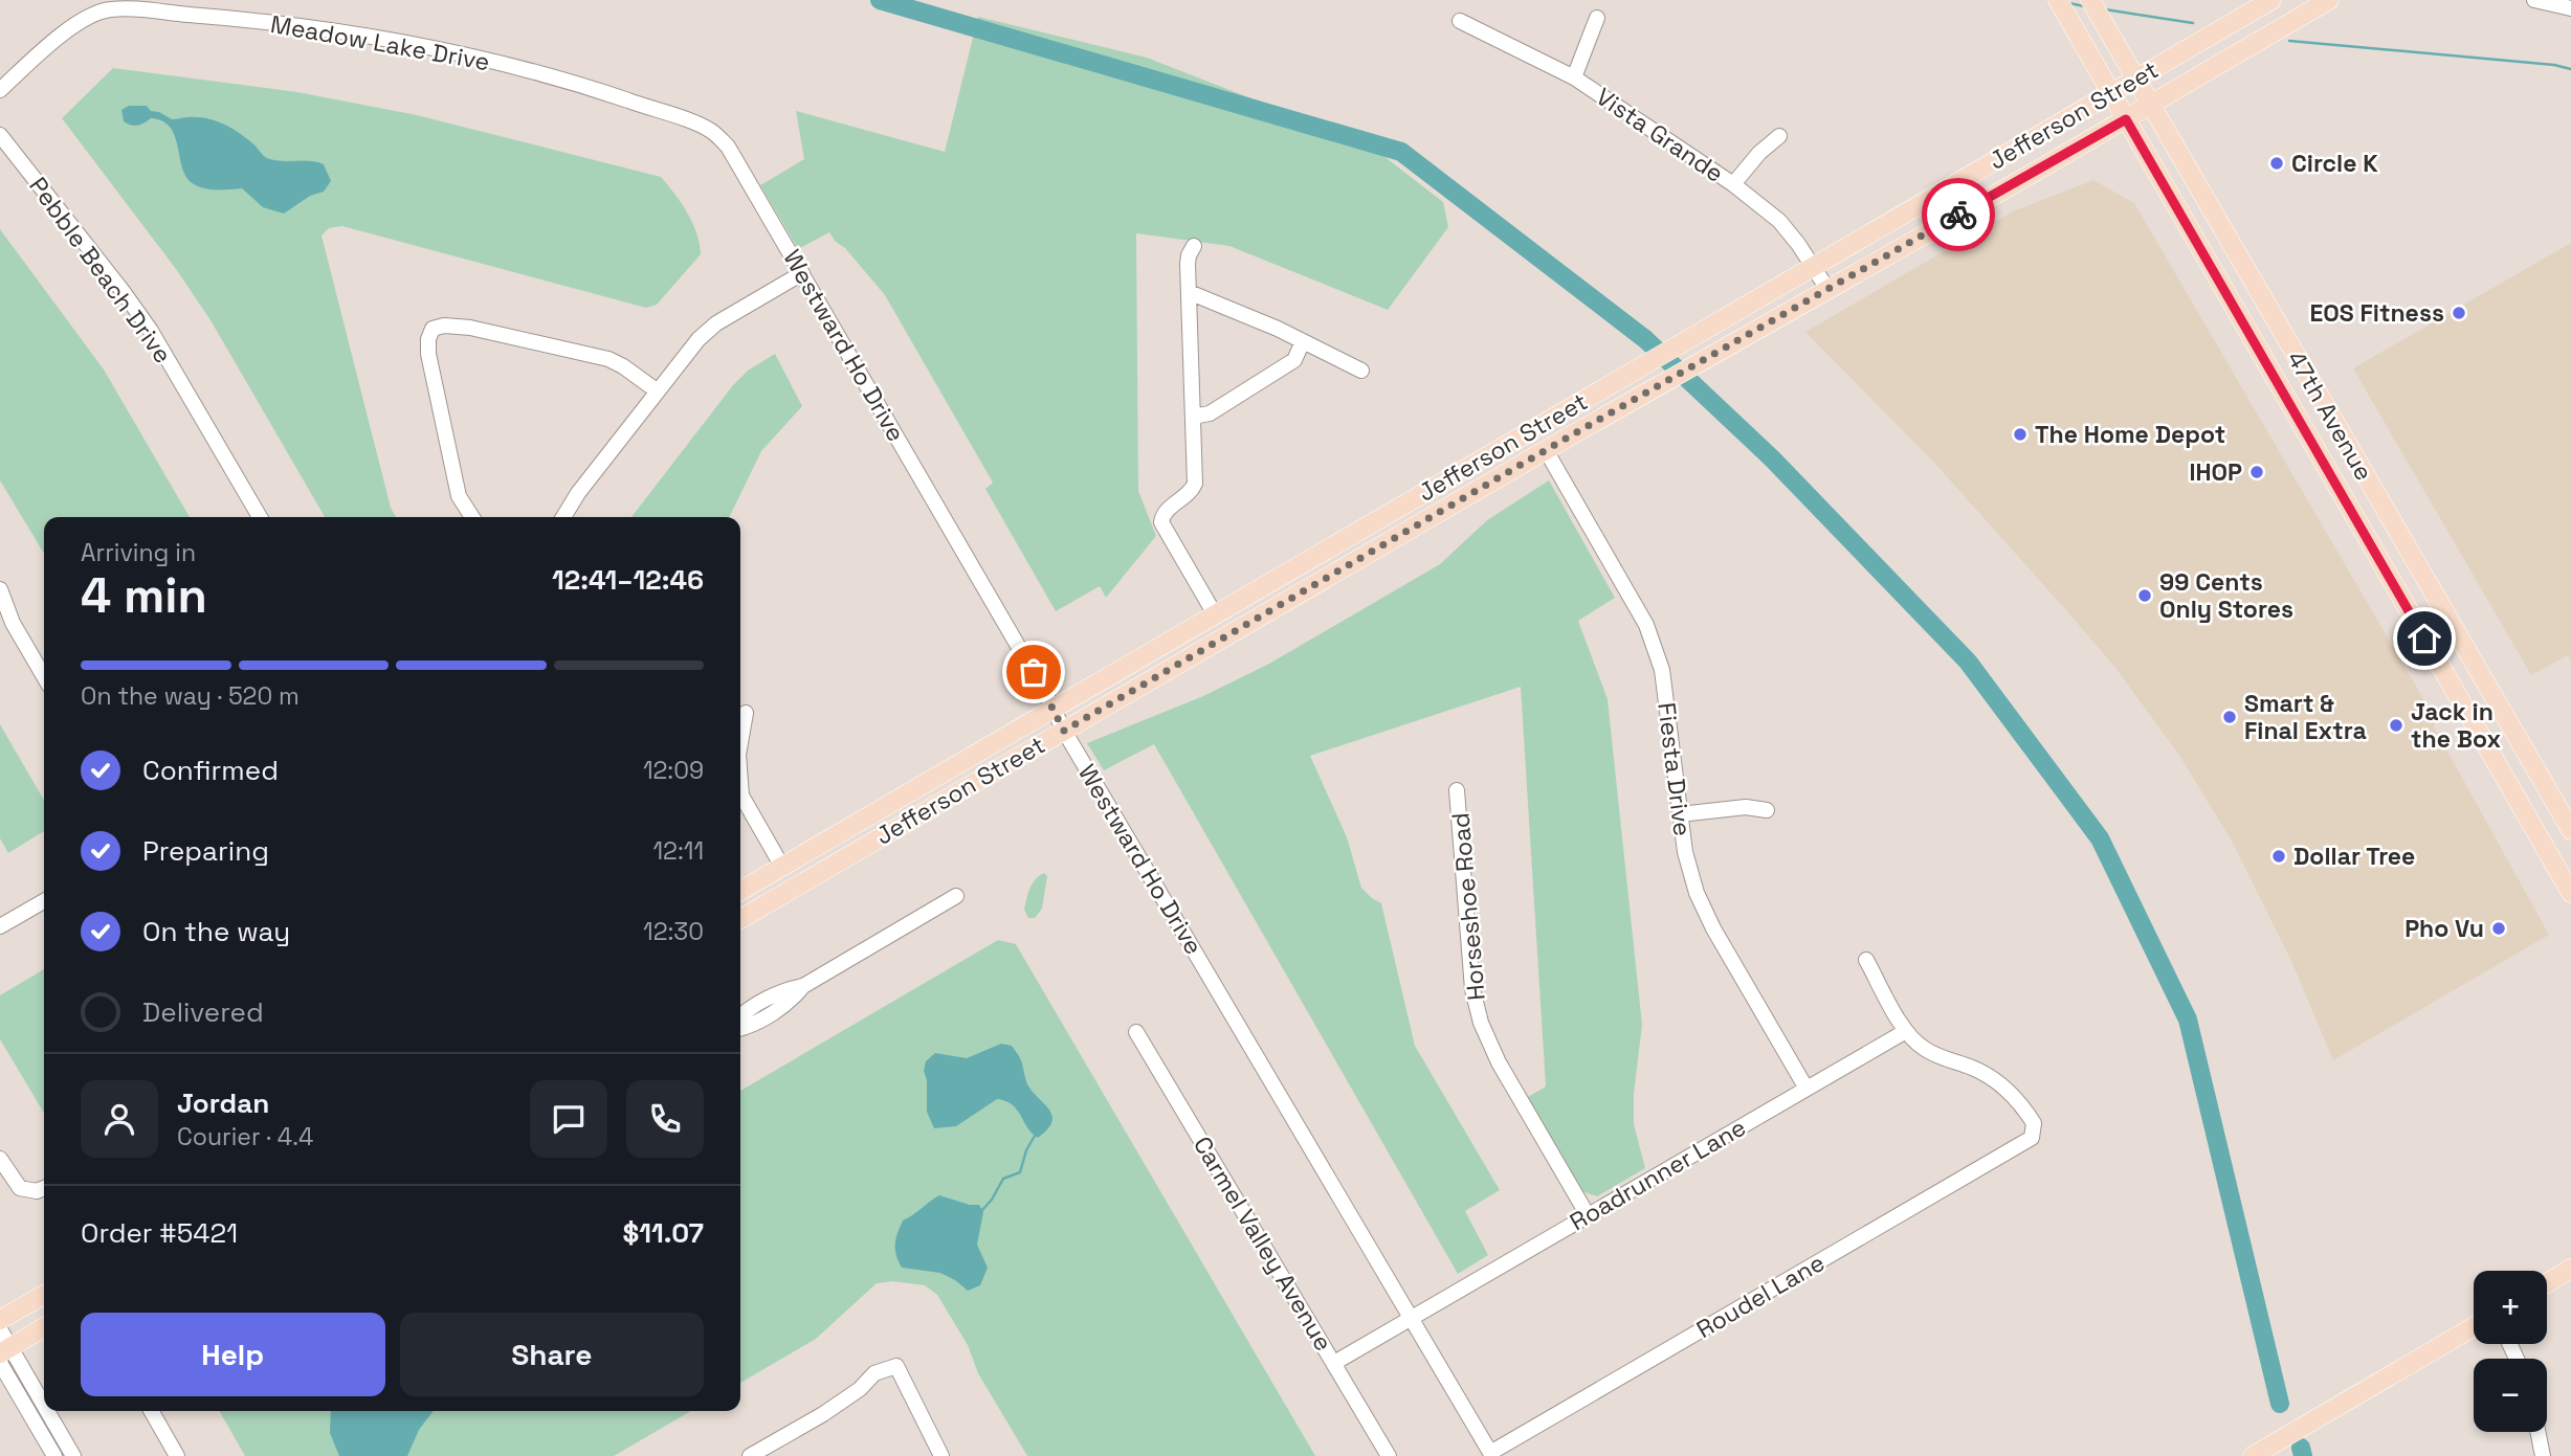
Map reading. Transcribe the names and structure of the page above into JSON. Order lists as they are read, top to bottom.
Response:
{
  "streets": {
    "main road": ["Jefferson Street", "47th Avenue"],
    "street": [
      "Meadow Lake Drive",
      "Vista Grande",
      "Pebble Beach Drive",
      "Westward Ho Drive",
      "Fiesta Drive",
      "Horseshoe Road",
      "Roadrunner Lane",
      "Carmel Valley Avenue",
      "Roudel Lane"
    ]
  },
  "crossings": [
    ["Meadow Lake Drive", "Westward Ho Drive"],
    ["Jefferson Street", "Vista Grande"],
    ["Jefferson Street", "Westward Ho Drive"],
    ["Jefferson Street", "47th Avenue"],
    ["Jefferson Street", "Fiesta Drive"],
    ["Westward Ho Drive", "Roadrunner Lane"],
    ["Westward Ho Drive", "Roudel Lane"],
    ["Fiesta Drive", "Roadrunner Lane"],
    ["Horseshoe Road", "Roadrunner Lane"],
    ["Roadrunner Lane", "Carmel Valley Avenue"],
    ["Roadrunner Lane", "Roudel Lane"]
  ],
  "places": [
    "Circle K",
    "EOS Fitness",
    "The Home Depot",
    "IHOP",
    "99 Cents Only Stores",
    "Smart & Final Extra",
    "Jack in the Box",
    "Dollar Tree",
    "Pho Vu"
  ],
  "page": {
    "heading": ["4 min", "Arriving in", "12:41–12:46"],
    "panel": [
      "Jordan",
      "Courier · 4.4",
      "Order #5421",
      "$11.07"
    ],
    "bar": "On the way · 520 m",
    "list": [
      ["Confirmed", "12:09"],
      ["Preparing", "12:11"],
      ["On the way", "12:30"],
      "Delivered"
    ],
    "map_buttons": ["+", "−"],
    "buttons": ["Help", "Share"]
  }
}
